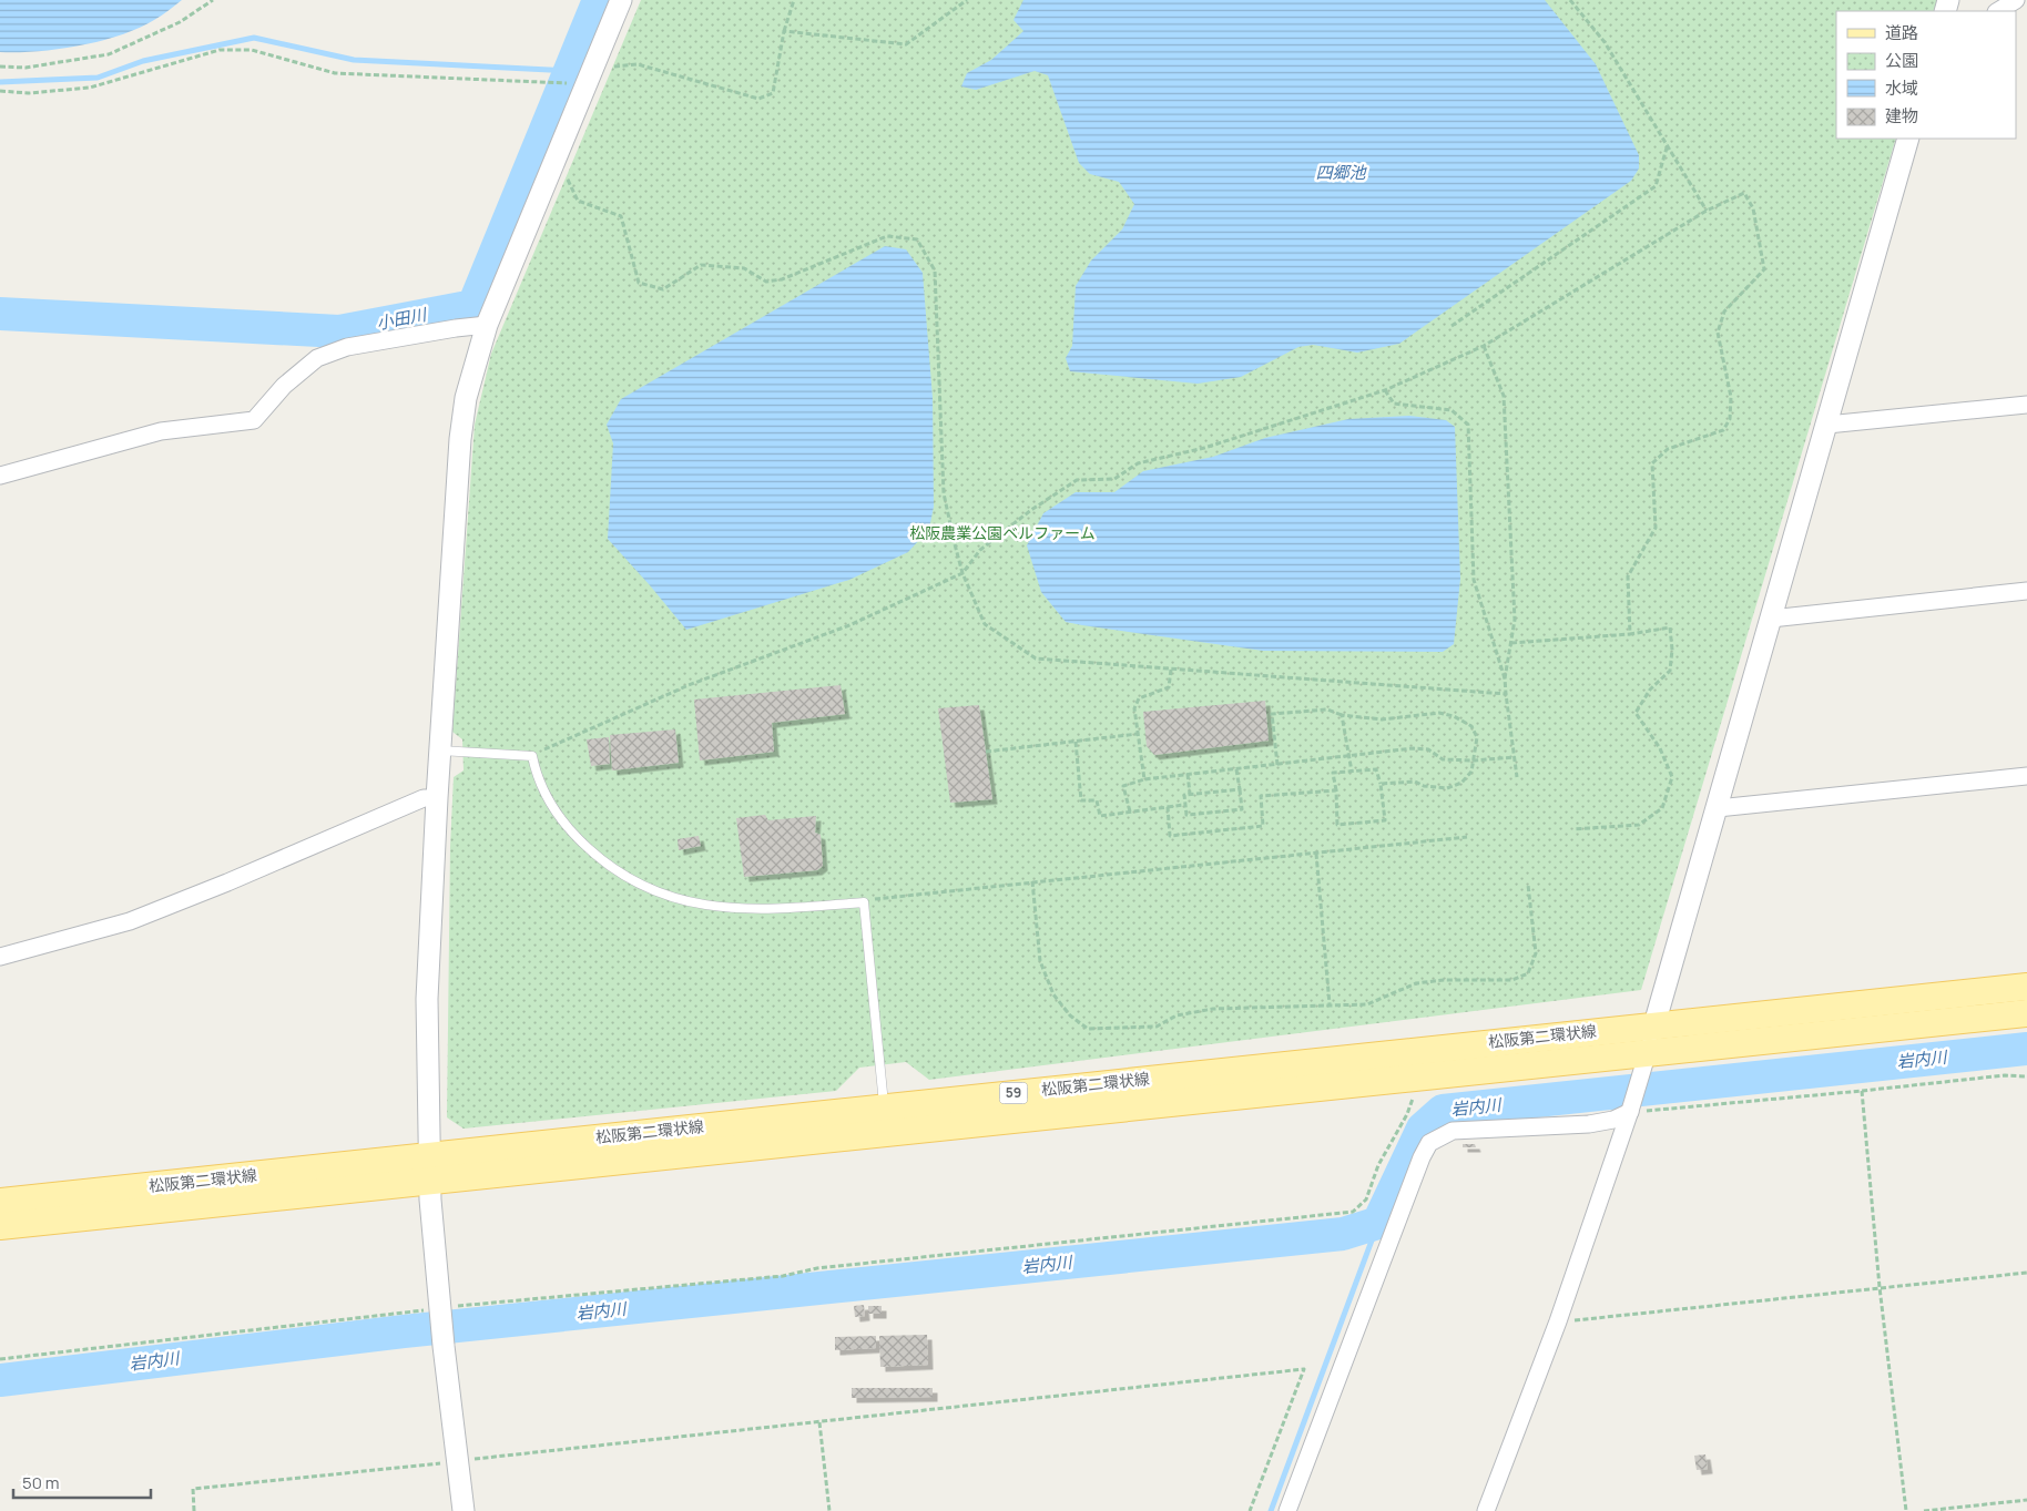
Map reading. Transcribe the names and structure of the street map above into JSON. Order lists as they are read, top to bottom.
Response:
{
  "streets": {
    "main road": ["松阪第二環状線", "59"]
  },
  "water": ["四郷池", "小田川", "岩内川"],
  "parks": ["松阪農業公園ベルファーム"],
  "legend": [
    "道路",
    "公園",
    "水域",
    "建物"
  ],
  "scale_bar": "50 m"
}
